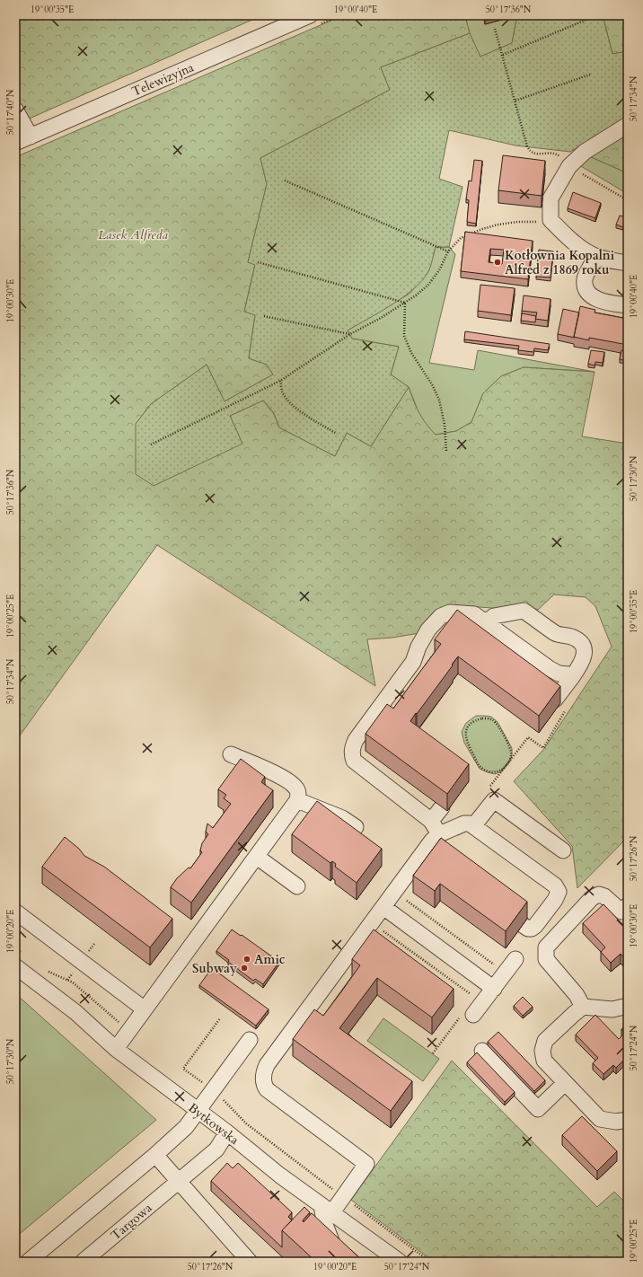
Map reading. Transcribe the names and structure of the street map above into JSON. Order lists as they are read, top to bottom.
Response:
{
  "streets": {
    "street": ["Telewizyjna", "Bytkowska", "Targowa"]
  },
  "crossings": [
    ["Bytkowska", "Targowa"]
  ],
  "parks": ["Lasek Alfreda"],
  "places": ["Kotłownia Kopalni Alfred z 1869 roku", "Amic", "Subway"],
  "coordinates": [
    "19°00'35\"E",
    "19°00'40\"E",
    "50°17'36\"N",
    "50°17'34\"N",
    "50°17'40\"N",
    "19°00'30\"E",
    "50°17'30\"N",
    "19°00'25\"E",
    "50°17'26\"N",
    "19°00'20\"E",
    "50°17'24\"N"
  ]
}
